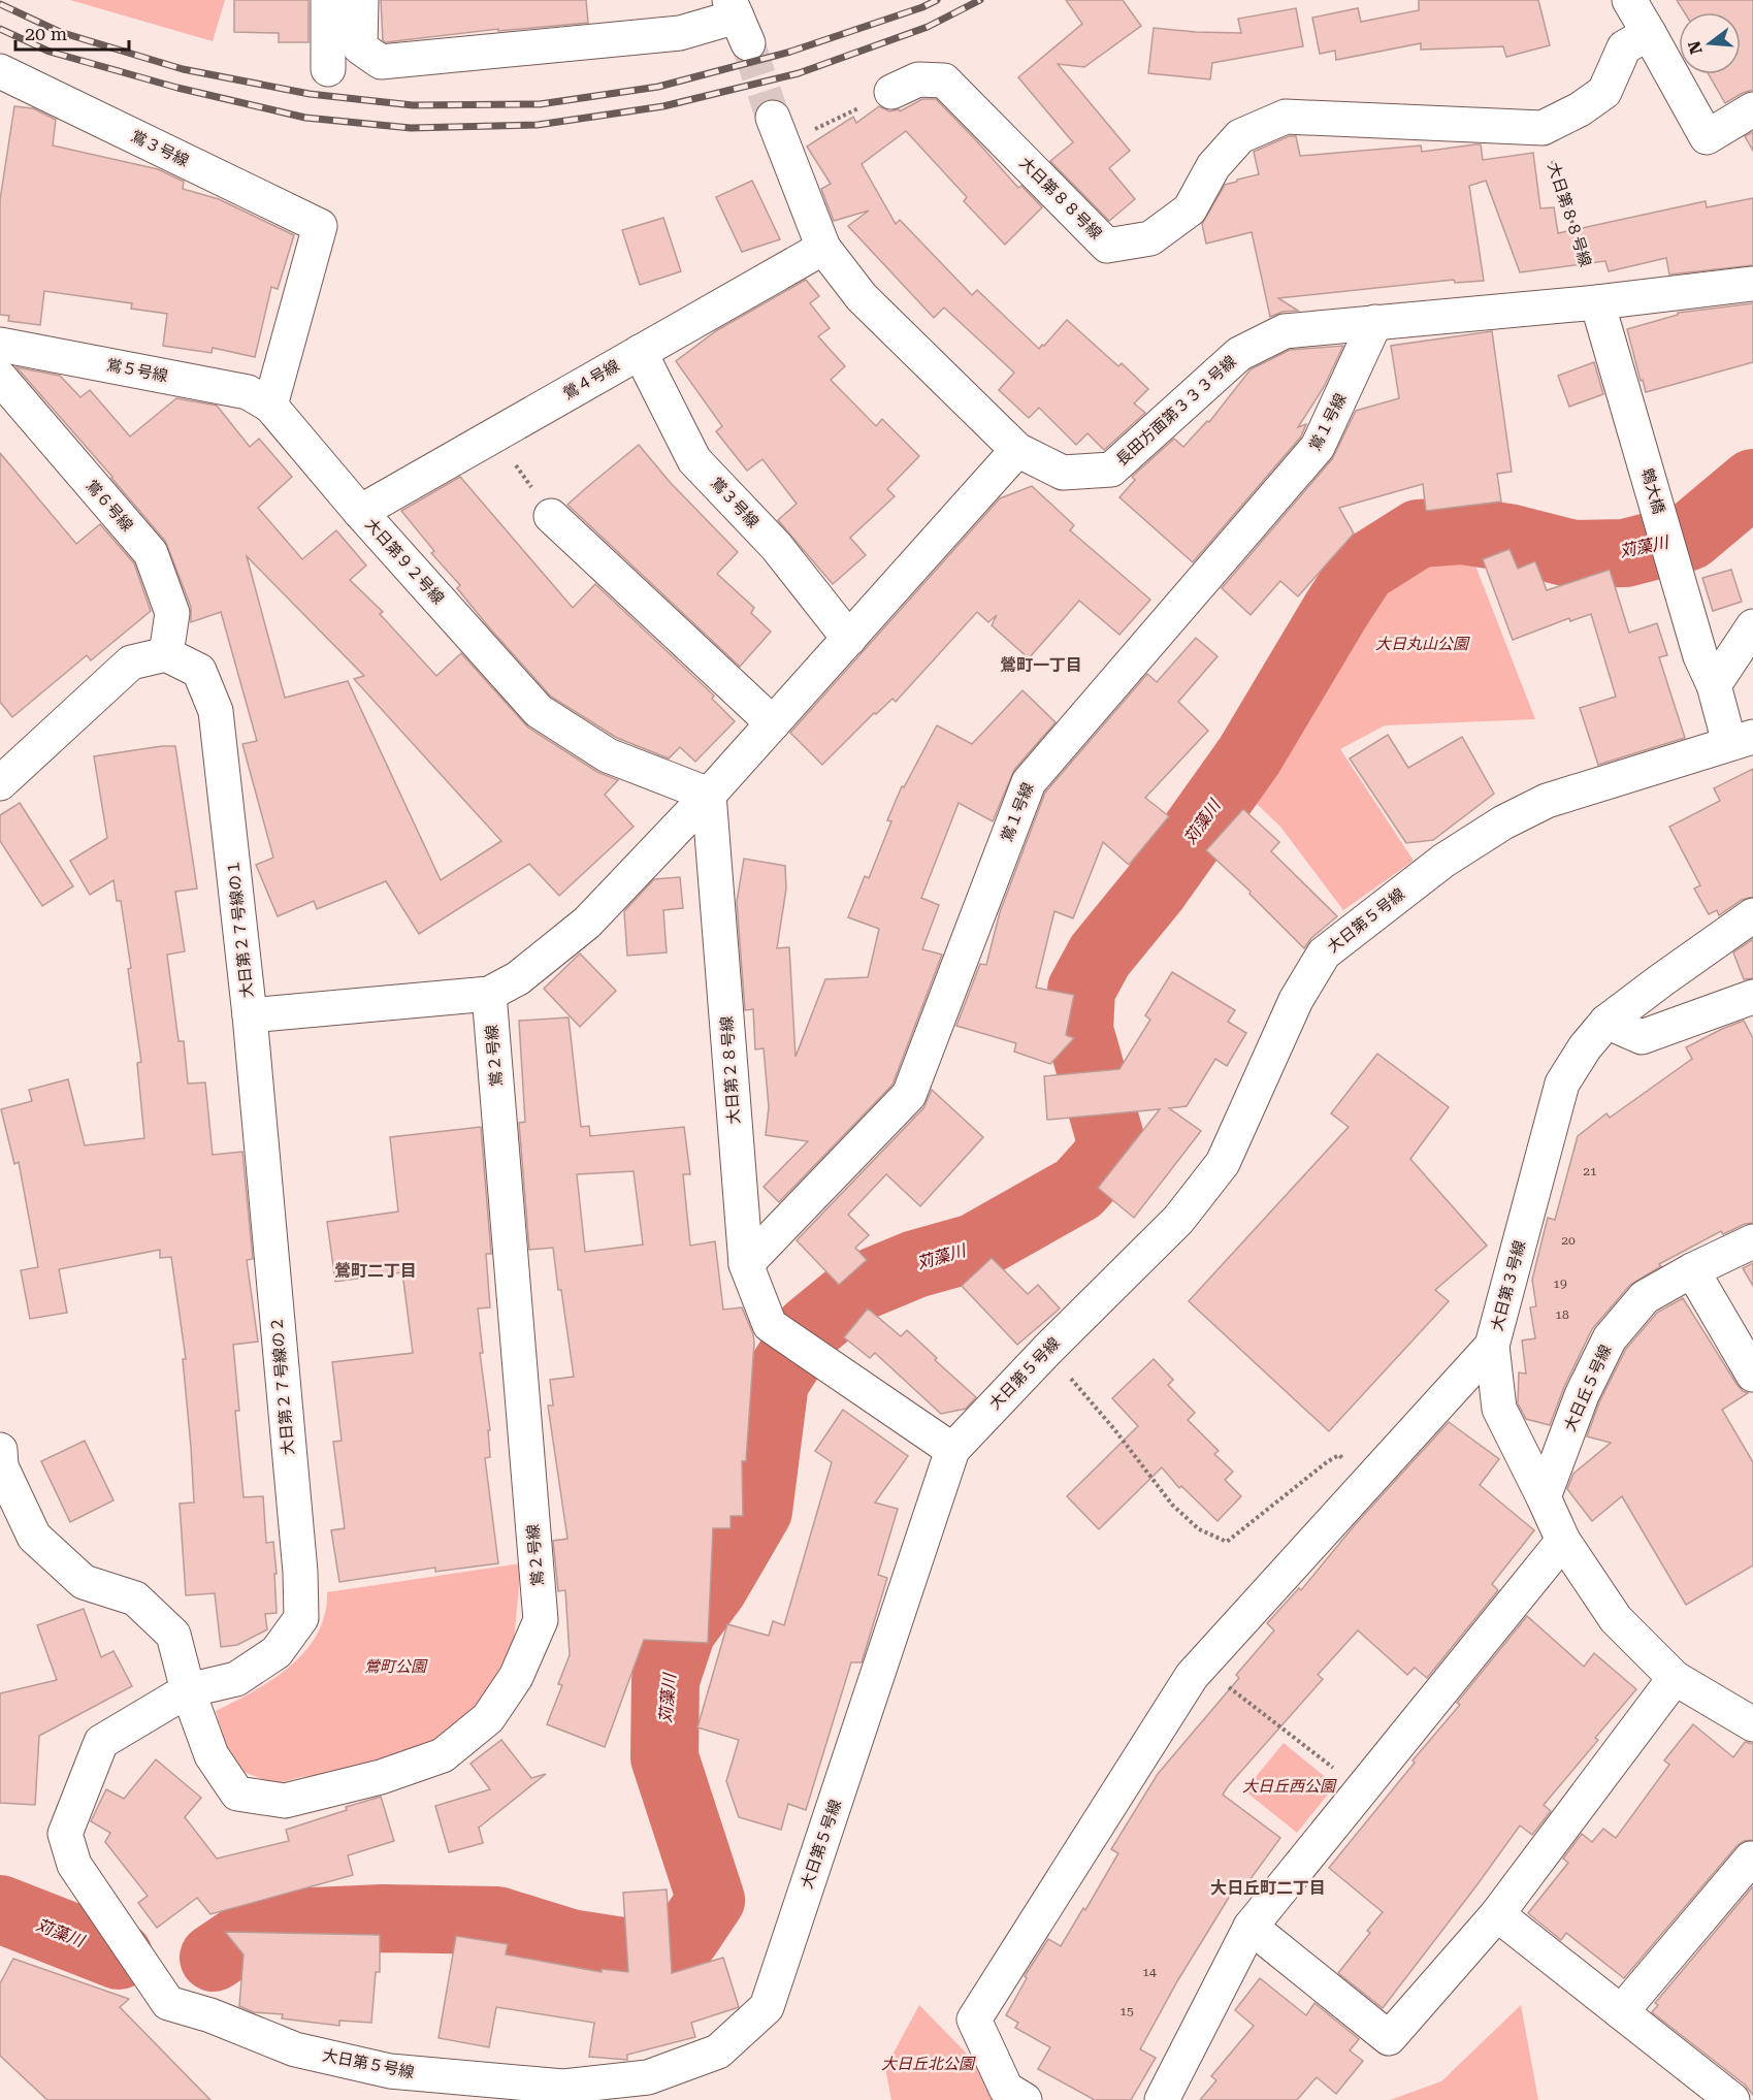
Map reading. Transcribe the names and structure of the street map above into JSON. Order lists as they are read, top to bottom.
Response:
{
  "streets": {
    "street": [
      "鴬３号線",
      "大日第８８号線",
      "鴬５号線",
      "鶯４号線",
      "長田方面第３３３号線",
      "鴬１号線",
      "鵯大橋",
      "鴬６号線",
      "大日第９２号線",
      "大日第５号線",
      "大日第２７号線の１",
      "鴬２号線",
      "大日第２８号線",
      "大日第３号線",
      "大日第２７号線の２",
      "大日丘５号線"
    ]
  },
  "crossings": [
    ["鴬３号線", "鴬５号線"],
    ["鴬３号線", "鶯４号線"],
    ["鴬３号線", "大日第９２号線"],
    ["鴬３号線", "大日第２７号線の１"],
    ["大日第８８号線", "長田方面第３３３号線"],
    ["大日第８８号線", "鵯大橋"],
    ["鴬５号線", "大日第９２号線"],
    ["鶯４号線", "長田方面第３３３号線"],
    ["鶯４号線", "大日第９２号線"],
    ["長田方面第３３３号線", "鴬１号線"],
    ["長田方面第３３３号線", "鵯大橋"],
    ["長田方面第３３３号線", "大日第２７号線の１"],
    ["鴬１号線", "大日第２８号線"],
    ["鵯大橋", "大日第５号線"],
    ["鴬６号線", "大日第２７号線の１"],
    ["大日第９２号線", "大日第２７号線の１"],
    ["大日第９２号線", "大日第２８号線"],
    ["大日第５号線", "鴬２号線"],
    ["大日第５号線", "大日第２８号線"],
    ["大日第５号線", "大日第２７号線の２"],
    ["大日第２７号線の１", "鴬２号線"],
    ["大日第２７号線の１", "大日第２８号線"],
    ["大日第２７号線の１", "大日第２７号線の２"],
    ["鴬２号線", "大日第２７号線の２"],
    ["大日第３号線", "大日丘５号線"]
  ],
  "districts": ["鶯町一丁目", "鶯町二丁目", "大日丘町二丁目"],
  "water": ["苅藻川"],
  "parks": [
    "大日丸山公園",
    "鶯町公園",
    "大日丘西公園",
    "大日丘北公園"
  ],
  "house_numbers": [
    "21",
    "20",
    "19",
    "18",
    "14",
    "15"
  ],
  "scale_bar": "20 m",
  "north": "left"
}
